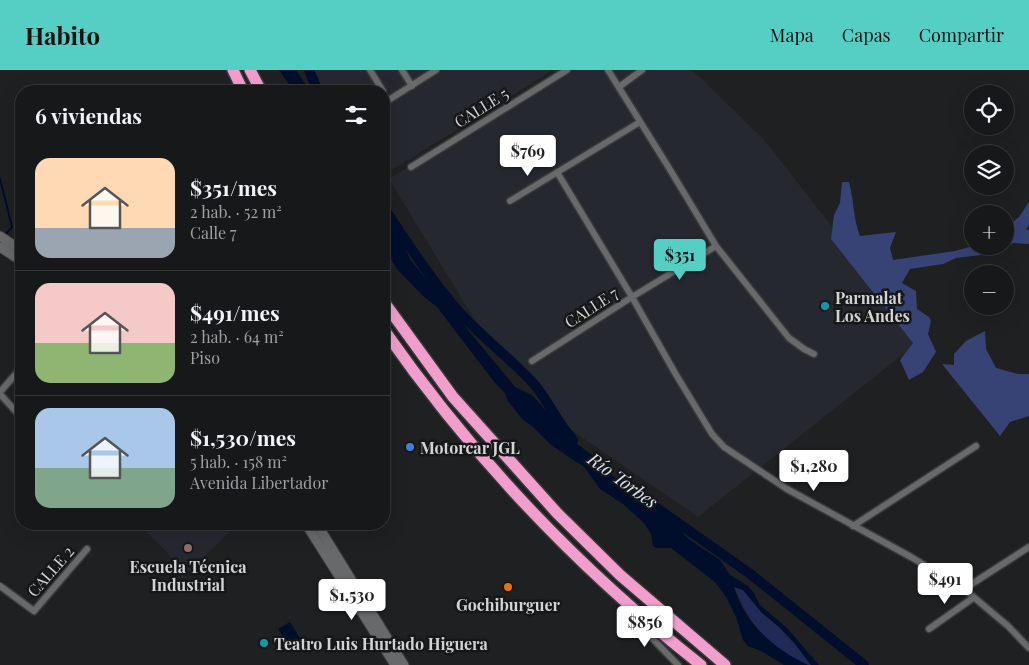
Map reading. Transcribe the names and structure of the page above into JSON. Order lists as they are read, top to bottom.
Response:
{
  "streets": {
    "street": ["CALLE 5", "CALLE 7", "CALLE 2"]
  },
  "water": ["Río Torbes"],
  "places": [
    "Parmalat Los Andes",
    "Motorcar JGL",
    "Escuela Técnica Industrial",
    "Gochiburguer",
    "Teatro Luis Hurtado Higuera"
  ],
  "page": {
    "header": "Habito",
    "nav": ["Mapa", "Capas", "Compartir"],
    "map_buttons": ["+", "−"],
    "heading": "6 viviendas",
    "price": [
      "$769",
      "$351",
      "$1,280",
      "$491",
      "$1,530",
      "$856"
    ],
    "list": [
      {
        "name": "$351/mes",
        "note": "2 hab. · 52 m² · Calle 7"
      },
      {
        "name": "$491/mes",
        "note": "2 hab. · 64 m² · Piso"
      },
      {
        "name": "$1,530/mes",
        "note": "5 hab. · 158 m² · Avenida Libertador"
      }
    ]
  }
}
